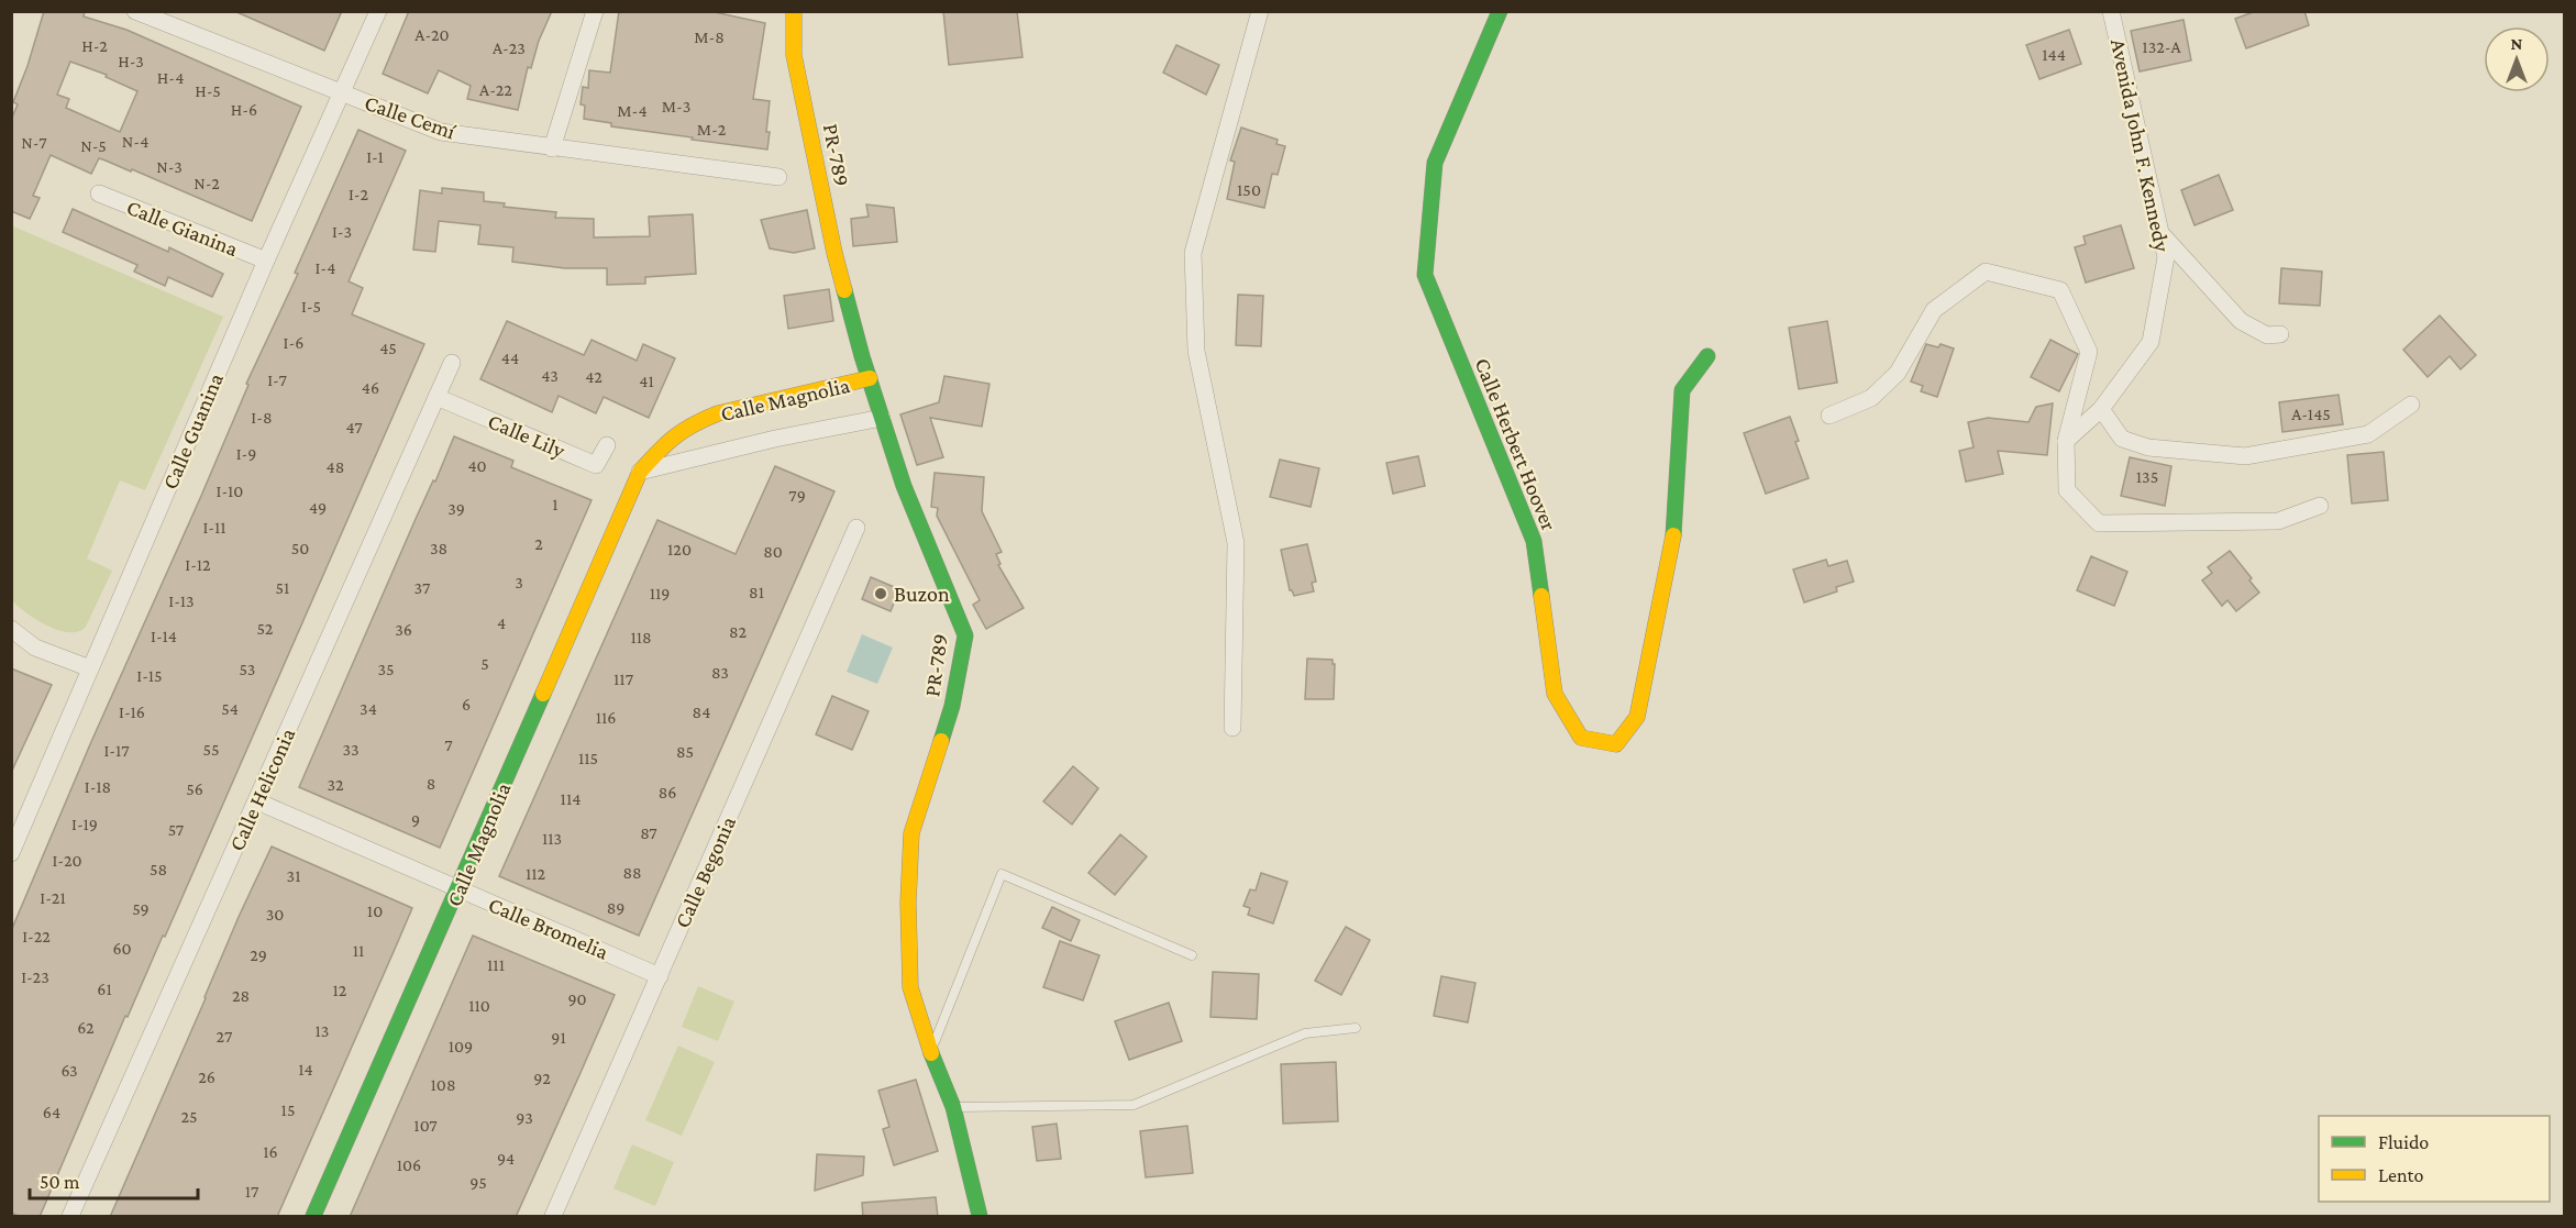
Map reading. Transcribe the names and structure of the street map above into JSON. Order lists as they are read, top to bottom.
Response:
{
  "streets": {
    "street": [
      "Calle Cemí",
      "Avenida John F. Kennedy",
      "PR-789",
      "Calle Gianina",
      "Calle Magnolia",
      "Calle Guanina",
      "Calle Lily",
      "Calle Herbert Hoover",
      "Calle Heliconia",
      "Calle Begonia",
      "Calle Bromelia"
    ]
  },
  "crossings": [
    ["Calle Cemí", "Calle Guanina"],
    ["PR-789", "Calle Magnolia"],
    ["Calle Gianina", "Calle Guanina"],
    ["Calle Magnolia", "Calle Bromelia"],
    ["Calle Lily", "Calle Heliconia"],
    ["Calle Heliconia", "Calle Bromelia"],
    ["Calle Begonia", "Calle Bromelia"]
  ],
  "places": ["Buzon"],
  "house_numbers": [
    "A-20",
    "M-8",
    "H-2",
    "132-A",
    "A-23",
    "144",
    "H-3",
    "H-4",
    "A-22",
    "H-5",
    "M-3",
    "H-6",
    "M-4",
    "M-2",
    "N-4",
    "N-7",
    "N-5",
    "I-1",
    "N-3",
    "N-2",
    "150",
    "I-2",
    "I-3",
    "I-4",
    "I-5",
    "I-6",
    "45",
    "44",
    "43",
    "42",
    "I-7",
    "41",
    "46",
    "A-145",
    "I-8",
    "47",
    "I-9",
    "40",
    "48",
    "135",
    "I-10",
    "79",
    "1",
    "49",
    "39",
    "I-11",
    "2",
    "50",
    "38",
    "120",
    "80",
    "I-12",
    "3",
    "51",
    "37",
    "81",
    "119",
    "I-13",
    "4",
    "52",
    "36",
    "82",
    "I-14",
    "118",
    "5",
    "53",
    "35",
    "83",
    "I-15",
    "117",
    "6",
    "54",
    "34",
    "I-16",
    "84",
    "116",
    "7",
    "55",
    "33",
    "I-17",
    "85",
    "115",
    "8",
    "32",
    "I-18",
    "56",
    "86",
    "114",
    "9",
    "I-19",
    "57",
    "87",
    "113",
    "I-20",
    "58",
    "88",
    "112",
    "31",
    "I-21",
    "89",
    "59",
    "10",
    "30",
    "I-22",
    "60",
    "11",
    "29",
    "111",
    "I-23",
    "61",
    "12",
    "28",
    "90",
    "110",
    "62",
    "13",
    "27",
    "91",
    "109",
    "14",
    "63",
    "26",
    "92",
    "108",
    "15",
    "64",
    "25",
    "93",
    "107",
    "16",
    "94",
    "106",
    "95",
    "17"
  ],
  "legend": ["Fluido", "Lento"],
  "scale_bar": "50 m",
  "north": "top"
}
